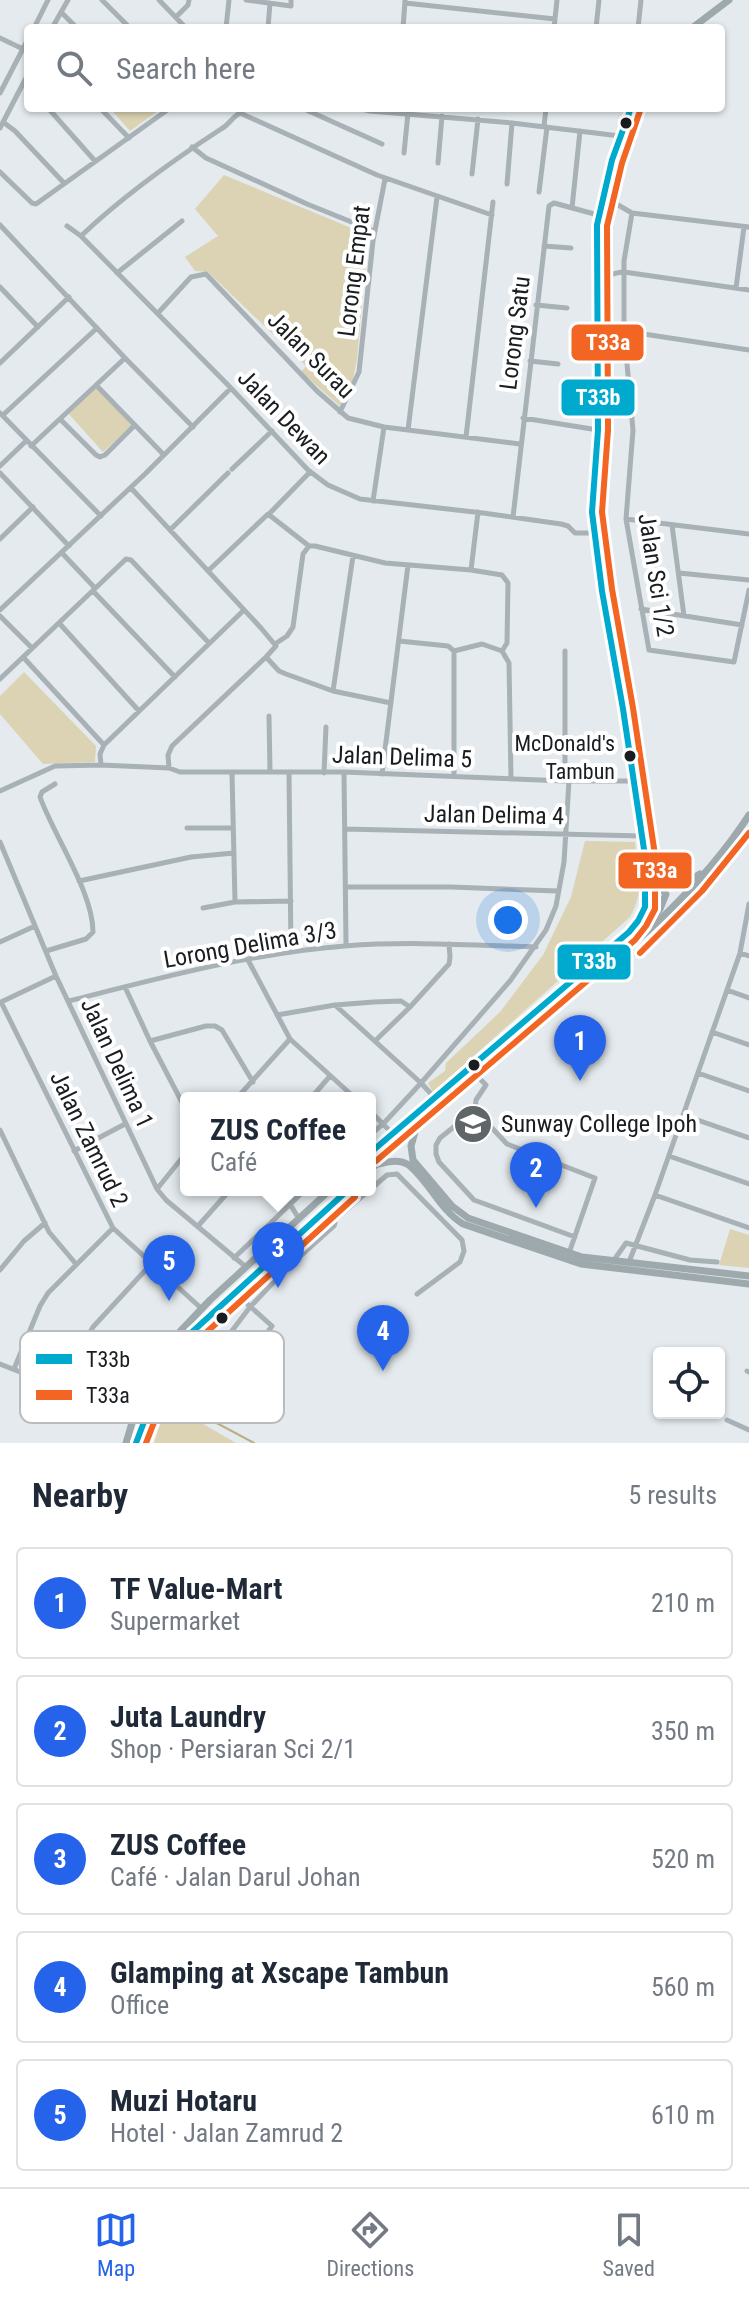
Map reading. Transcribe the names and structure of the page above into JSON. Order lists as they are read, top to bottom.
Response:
{
  "streets": {
    "street": [
      "Lorong Empat",
      "Lorong Satu",
      "Jalan Surau",
      "Jalan Dewan",
      "Jalan Sci 1/2",
      "Jalan Delima 5",
      "Jalan Delima 4",
      "Lorong Delima 3/3",
      "Jalan Delima 1",
      "Jalan Zamrud 2"
    ]
  },
  "crossings": [
    ["Lorong Empat", "Jalan Surau"],
    ["Lorong Satu", "Jalan Surau"],
    ["Lorong Satu", "Jalan Dewan"],
    ["Jalan Surau", "Jalan Dewan"],
    ["Lorong Delima 3/3", "Jalan Delima 1"]
  ],
  "places": {
    "other": ["McDonald's Tambun"],
    "school or university": ["Sunway College Ipoh"]
  },
  "lines": ["transit line T33b", "transit line T33a"],
  "legend": ["T33b", "T33a"],
  "page": {
    "search": "Search here",
    "pins": [
      "1",
      "2",
      "3",
      "5",
      "4"
    ],
    "popup": ["ZUS Coffee", "Café"],
    "heading": ["Nearby", "5 results"],
    "list": [
      {
        "mark": "1",
        "name": "TF Value-Mart",
        "note": "Supermarket",
        "value": "210 m"
      },
      {
        "mark": "2",
        "name": "Juta Laundry",
        "note": "Shop · Persiaran Sci 2/1",
        "value": "350 m"
      },
      {
        "mark": "3",
        "name": "ZUS Coffee",
        "note": "Café · Jalan Darul Johan",
        "value": "520 m"
      },
      {
        "mark": "4",
        "name": "Glamping at Xscape Tambun",
        "note": "Office",
        "value": "560 m"
      },
      {
        "mark": "5",
        "name": "Muzi Hotaru",
        "note": "Hotel · Jalan Zamrud 2",
        "value": "610 m"
      }
    ],
    "nav": ["Map", "Directions", "Saved"]
  }
}
